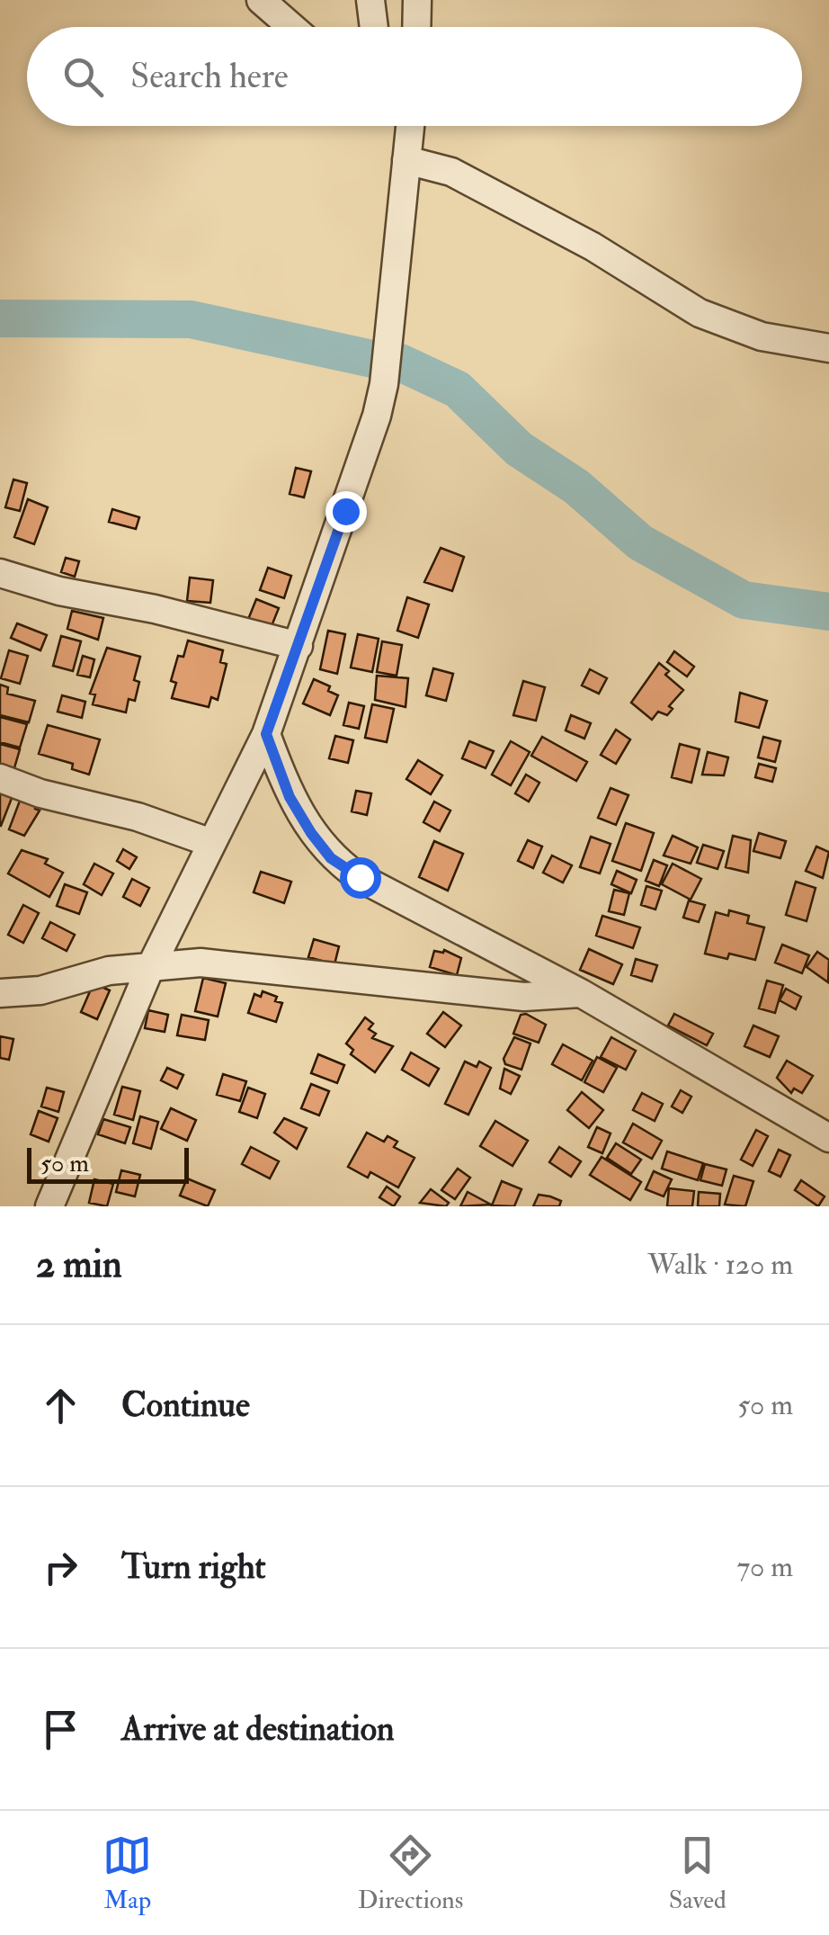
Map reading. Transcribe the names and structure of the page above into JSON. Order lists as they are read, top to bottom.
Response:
{
  "scale_bar": "50 m",
  "page": {
    "search": "Search here",
    "scale": "50 m",
    "heading": ["2 min", "Walk · 120 m"],
    "list": [
      ["Continue", "50 m"],
      ["Turn right", "70 m"],
      "Arrive at destination"
    ],
    "nav": ["Map", "Directions", "Saved"]
  }
}
